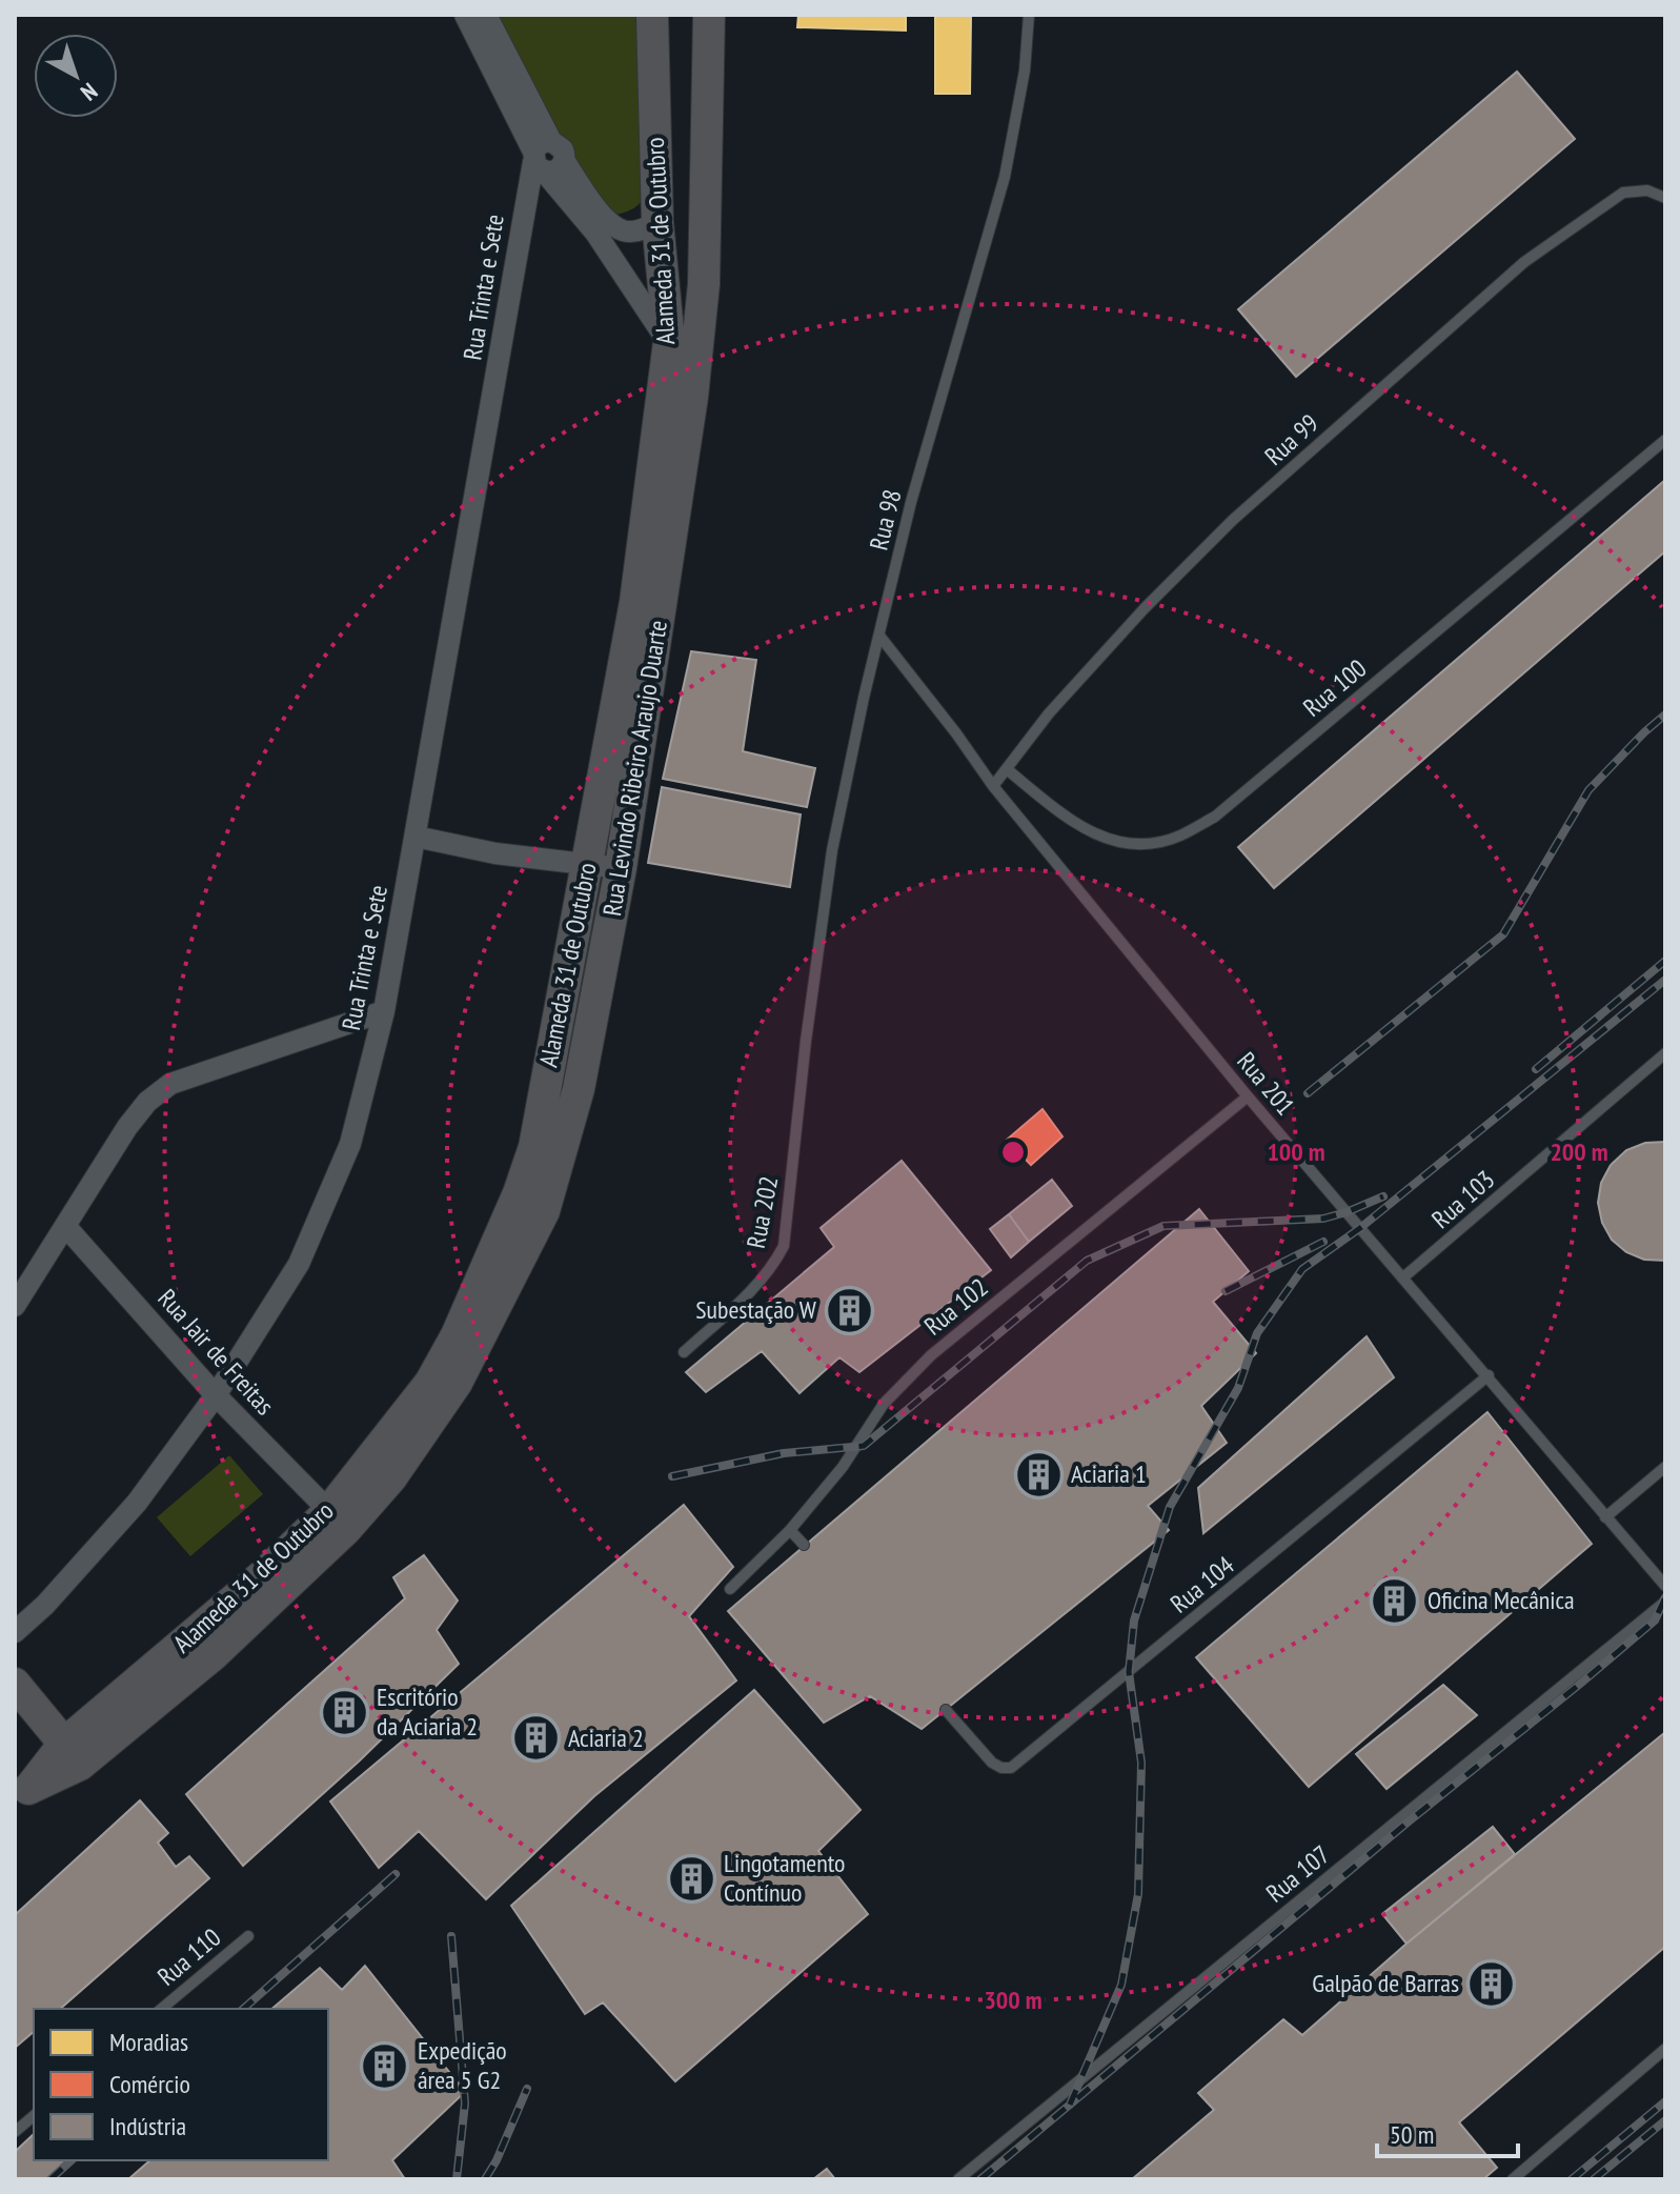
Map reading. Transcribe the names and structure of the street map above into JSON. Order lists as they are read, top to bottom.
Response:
{
  "streets": {
    "main road": ["Alameda 31 de Outubro", "Rua Levindo Ribeiro Araujo Duarte"],
    "street": ["Rua Trinta e Sete", "Rua Jair de Freitas"],
    "lane": [
      "Rua 99",
      "Rua 98",
      "Rua 100",
      "Rua 201",
      "Rua 103",
      "Rua 202",
      "Rua 102",
      "Rua 104",
      "Rua 107",
      "Rua 110"
    ]
  },
  "crossings": [
    ["Alameda 31 de Outubro", "Rua Levindo Ribeiro Araujo Duarte"],
    ["Alameda 31 de Outubro", "Rua Jair de Freitas"],
    ["Rua Trinta e Sete", "Rua Jair de Freitas"],
    ["Rua 99", "Rua 100"],
    ["Rua 99", "Rua 201"],
    ["Rua 98", "Rua 201"],
    ["Rua 98", "Rua 202"],
    ["Rua 201", "Rua 103"],
    ["Rua 201", "Rua 102"],
    ["Rua 201", "Rua 104"]
  ],
  "places": {
    "building": [
      "Subestação W",
      "Aciaria 1",
      "Oficina Mecânica",
      "Escritório da Aciaria 2",
      "Aciaria 2",
      "Lingotamento Contínuo",
      "Galpão de Barras",
      "Expedição área 5 G2"
    ]
  },
  "legend": ["Moradias", "Comércio", "Indústria"],
  "scale_bar": "50 m",
  "north": "bottom right",
  "rings": ["100 m", "200 m", "300 m"]
}
